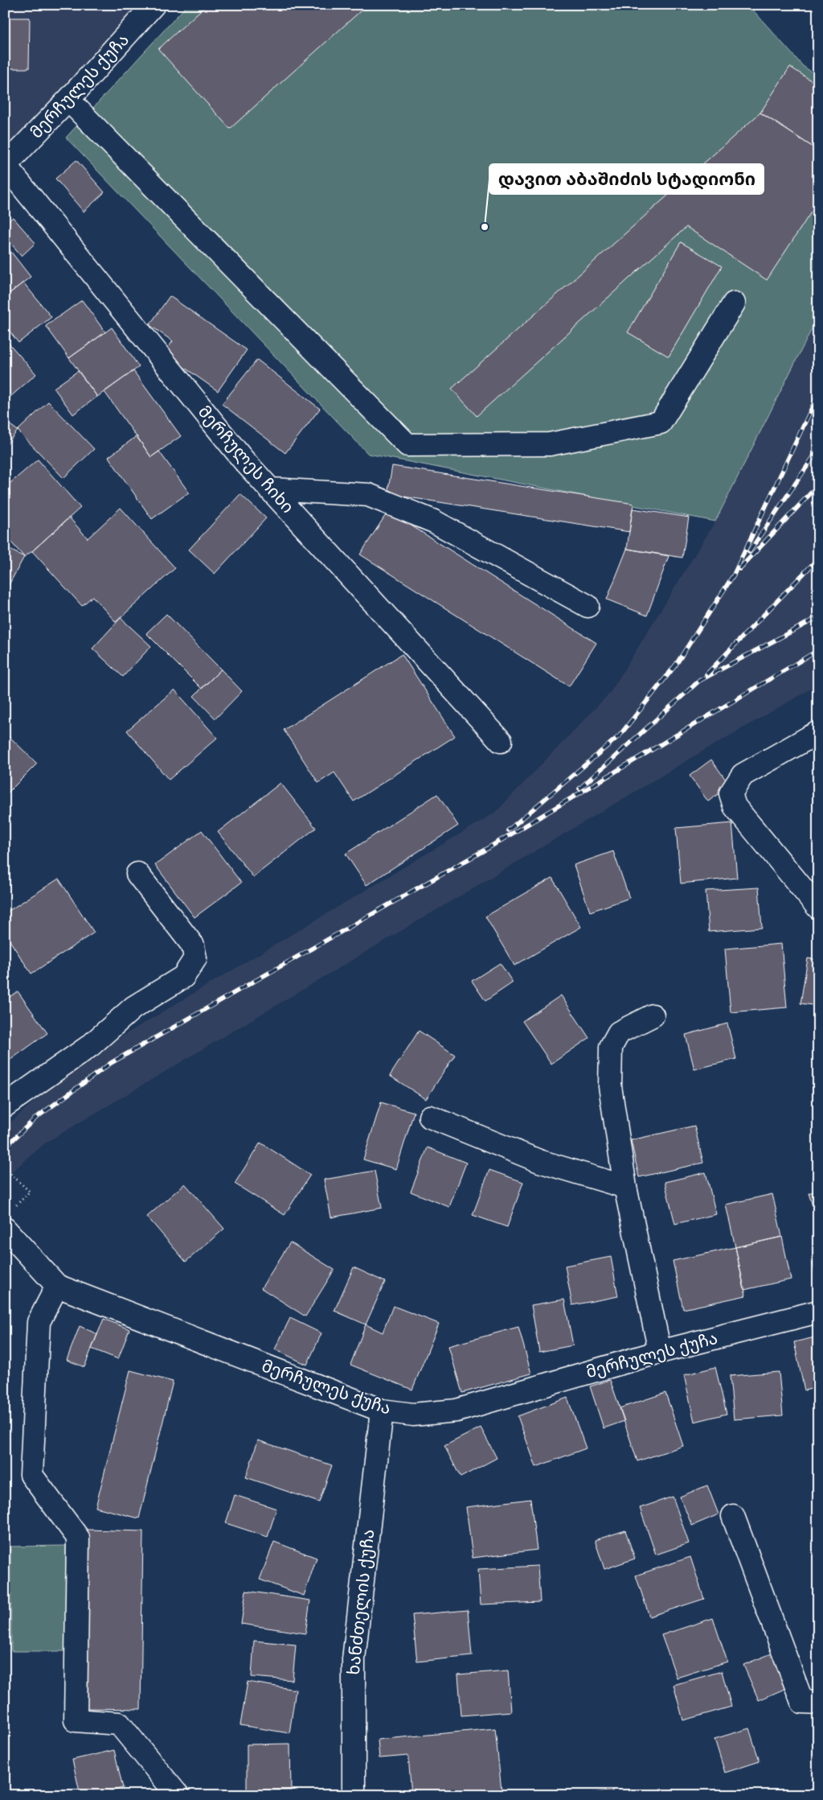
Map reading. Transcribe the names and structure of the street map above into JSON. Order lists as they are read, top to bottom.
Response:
{
  "streets": {
    "street": ["მერჩულეს ქუჩა", "მერჩულეს ჩიხი", "ხანძთელის ქუჩა"]
  },
  "crossings": [
    ["მერჩულეს ქუჩა", "მერჩულეს ჩიხი"],
    ["მერჩულეს ქუჩა", "ხანძთელის ქუჩა"]
  ],
  "places": ["დავით აბაშიძის სტადიონი"]
}
